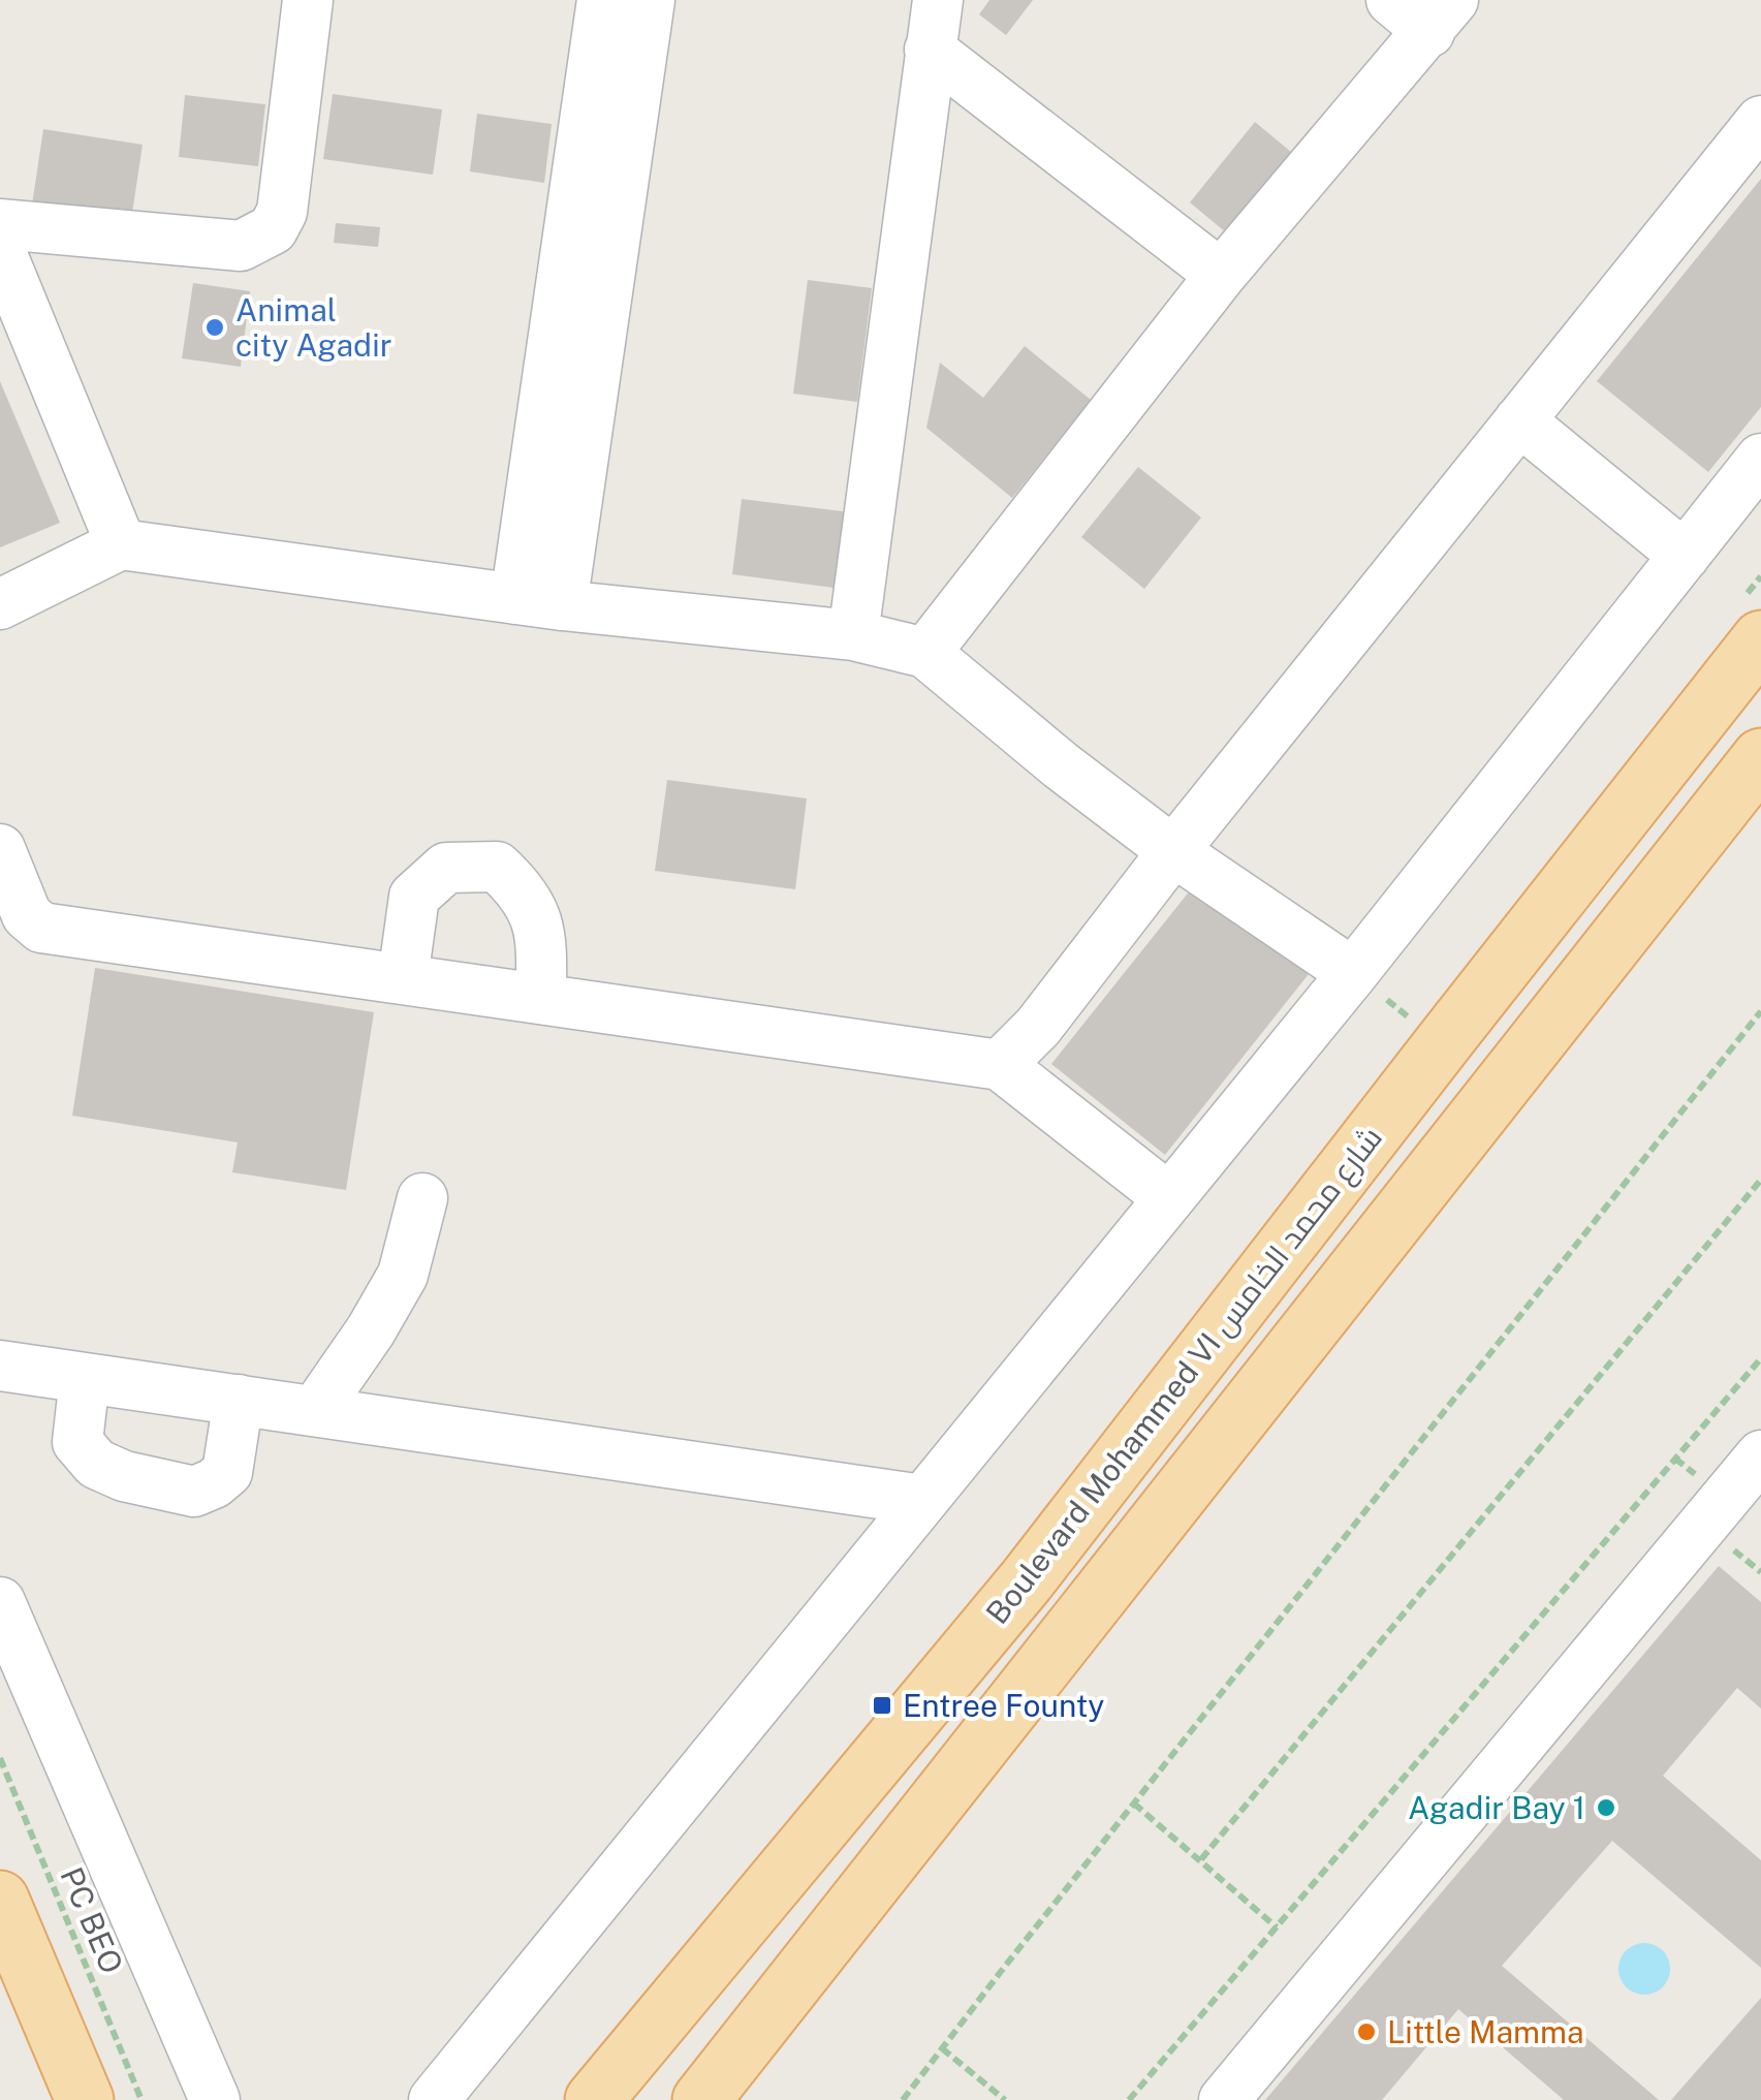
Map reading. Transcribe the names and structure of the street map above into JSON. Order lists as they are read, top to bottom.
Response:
{
  "streets": {
    "main road": ["Boulevard Mohammed VI شارع محمد الخامس"],
    "path": ["PC BEO"]
  },
  "places": {
    "other": ["Animal city Agadir", "Agadir Bay 1", "Little Mamma"],
    "transit": ["Entree Founty"]
  }
}
